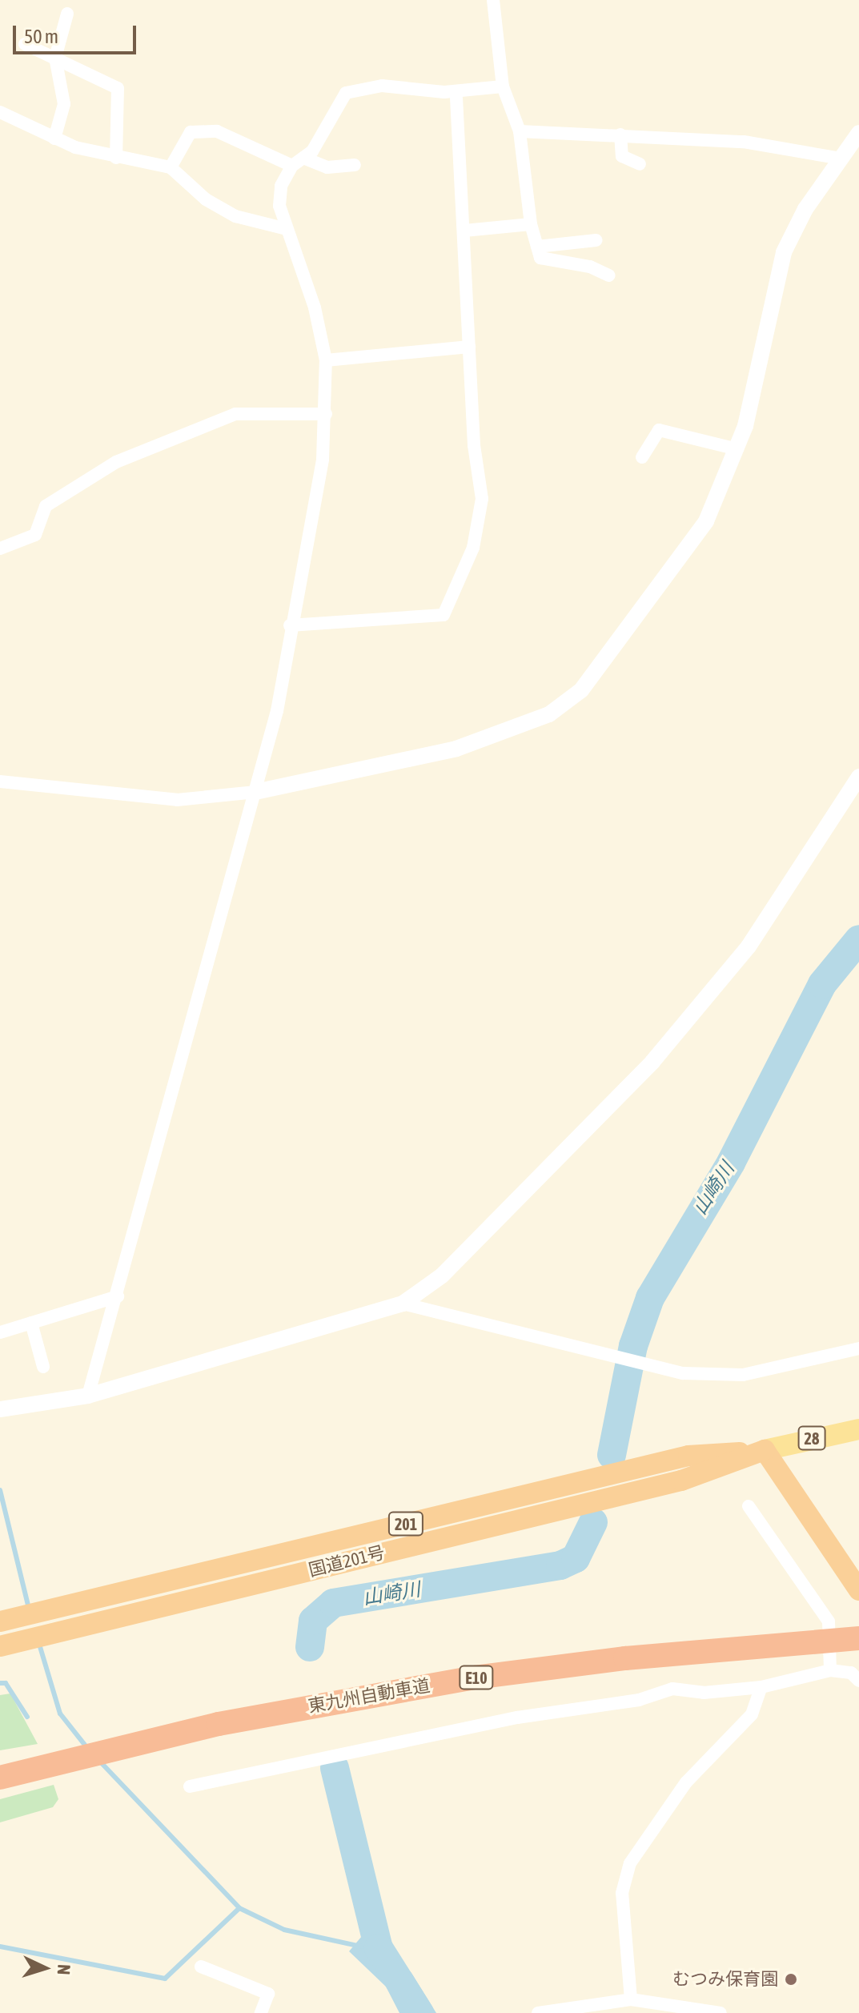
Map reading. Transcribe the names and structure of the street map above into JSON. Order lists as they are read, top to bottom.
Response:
{
  "streets": {
    "highway": [
      "201",
      "国道201号",
      "E10",
      "東九州自動車道"
    ],
    "main road": ["28"]
  },
  "crossings": [
    ["28", "国道201号"]
  ],
  "water": ["山崎川"],
  "places": ["むつみ保育園"],
  "scale_bar": "50 m",
  "north": "right"
}
